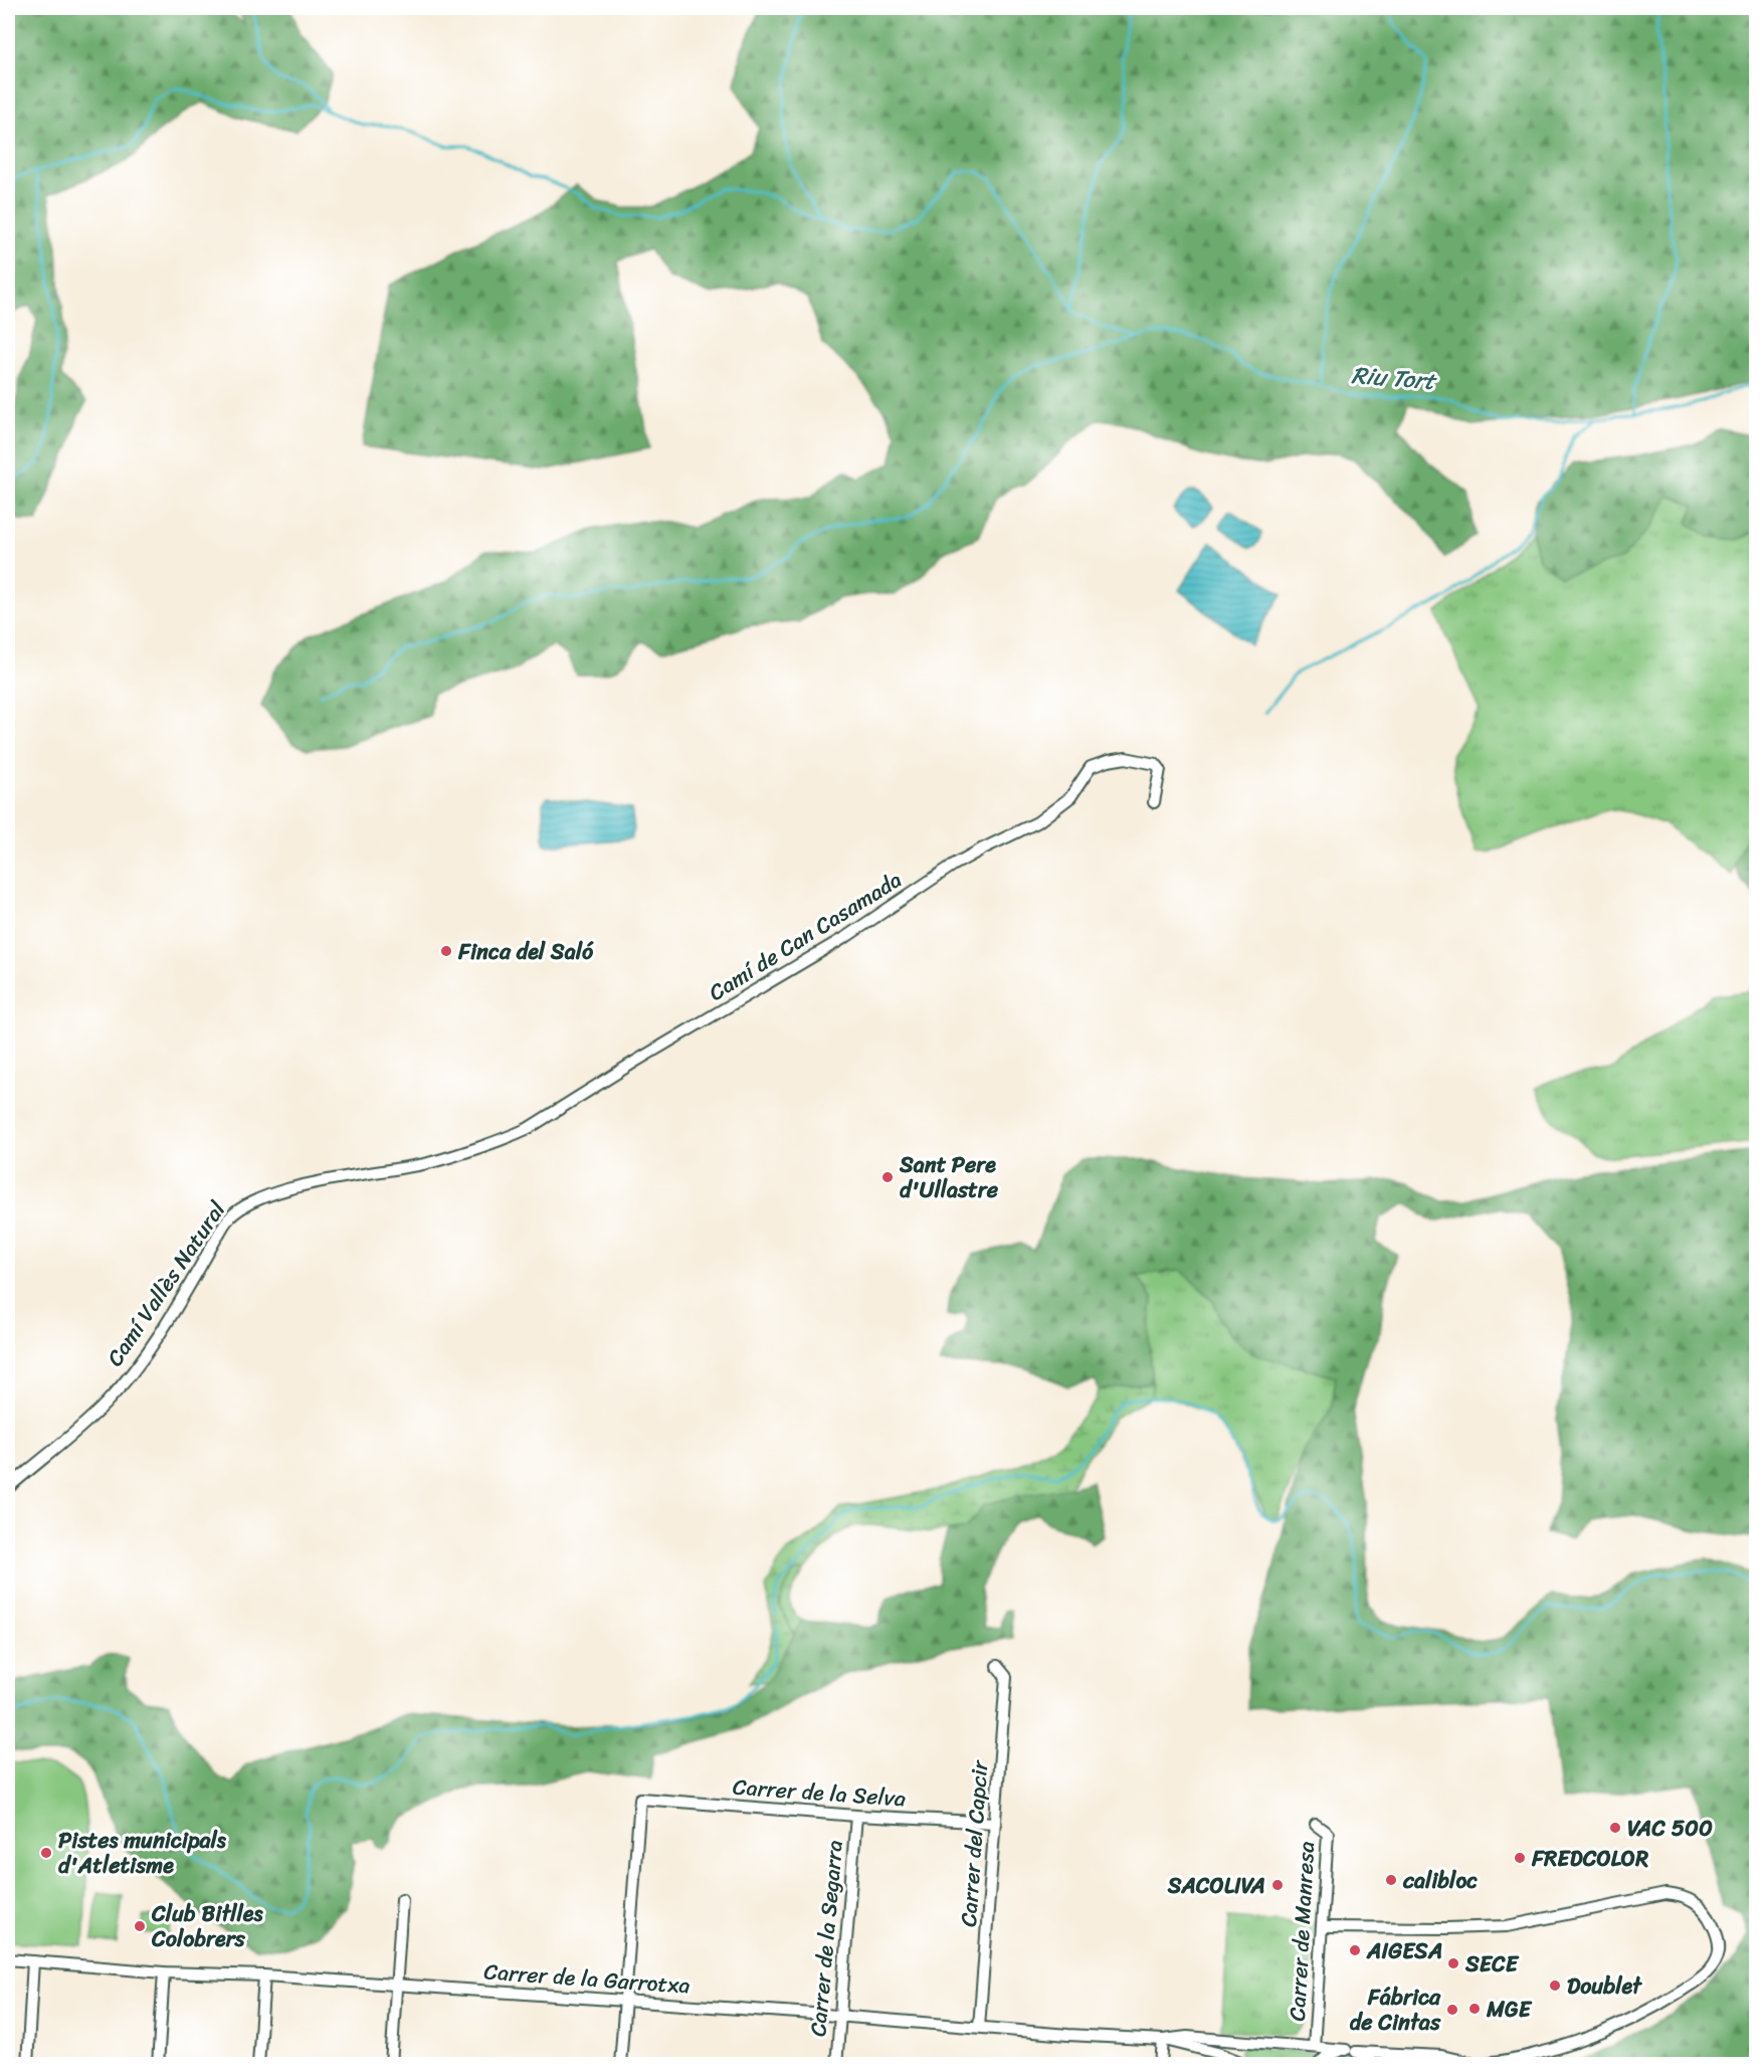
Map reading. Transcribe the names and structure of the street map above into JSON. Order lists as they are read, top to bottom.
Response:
{
  "streets": {
    "street": [
      "Camí de Can Casamada",
      "Camí Vallès Natural",
      "Carrer de la Selva",
      "Carrer del Capcir",
      "Carrer de Manresa",
      "Carrer de la Segarra",
      "Carrer de la Garrotxa"
    ]
  },
  "crossings": [
    ["Camí de Can Casamada", "Camí Vallès Natural"],
    ["Carrer de la Selva", "Carrer del Capcir"],
    ["Carrer de la Selva", "Carrer de la Segarra"],
    ["Carrer de la Selva", "Carrer de la Garrotxa"],
    ["Carrer del Capcir", "Carrer de la Garrotxa"],
    ["Carrer de Manresa", "Carrer de la Garrotxa"],
    ["Carrer de la Segarra", "Carrer de la Garrotxa"]
  ],
  "water": ["Riu Tort"],
  "places": [
    "Finca del Saló",
    "Sant Pere d'Ullastre",
    "VAC 500",
    "Pistes municipals d'Atletisme",
    "FREDCOLOR",
    "calibloc",
    "SACOLIVA",
    "Club Bitlles Colobrers",
    "AIGESA",
    "SECE",
    "Doublet",
    "MGE",
    "Fábrica de Cintas"
  ]
}
